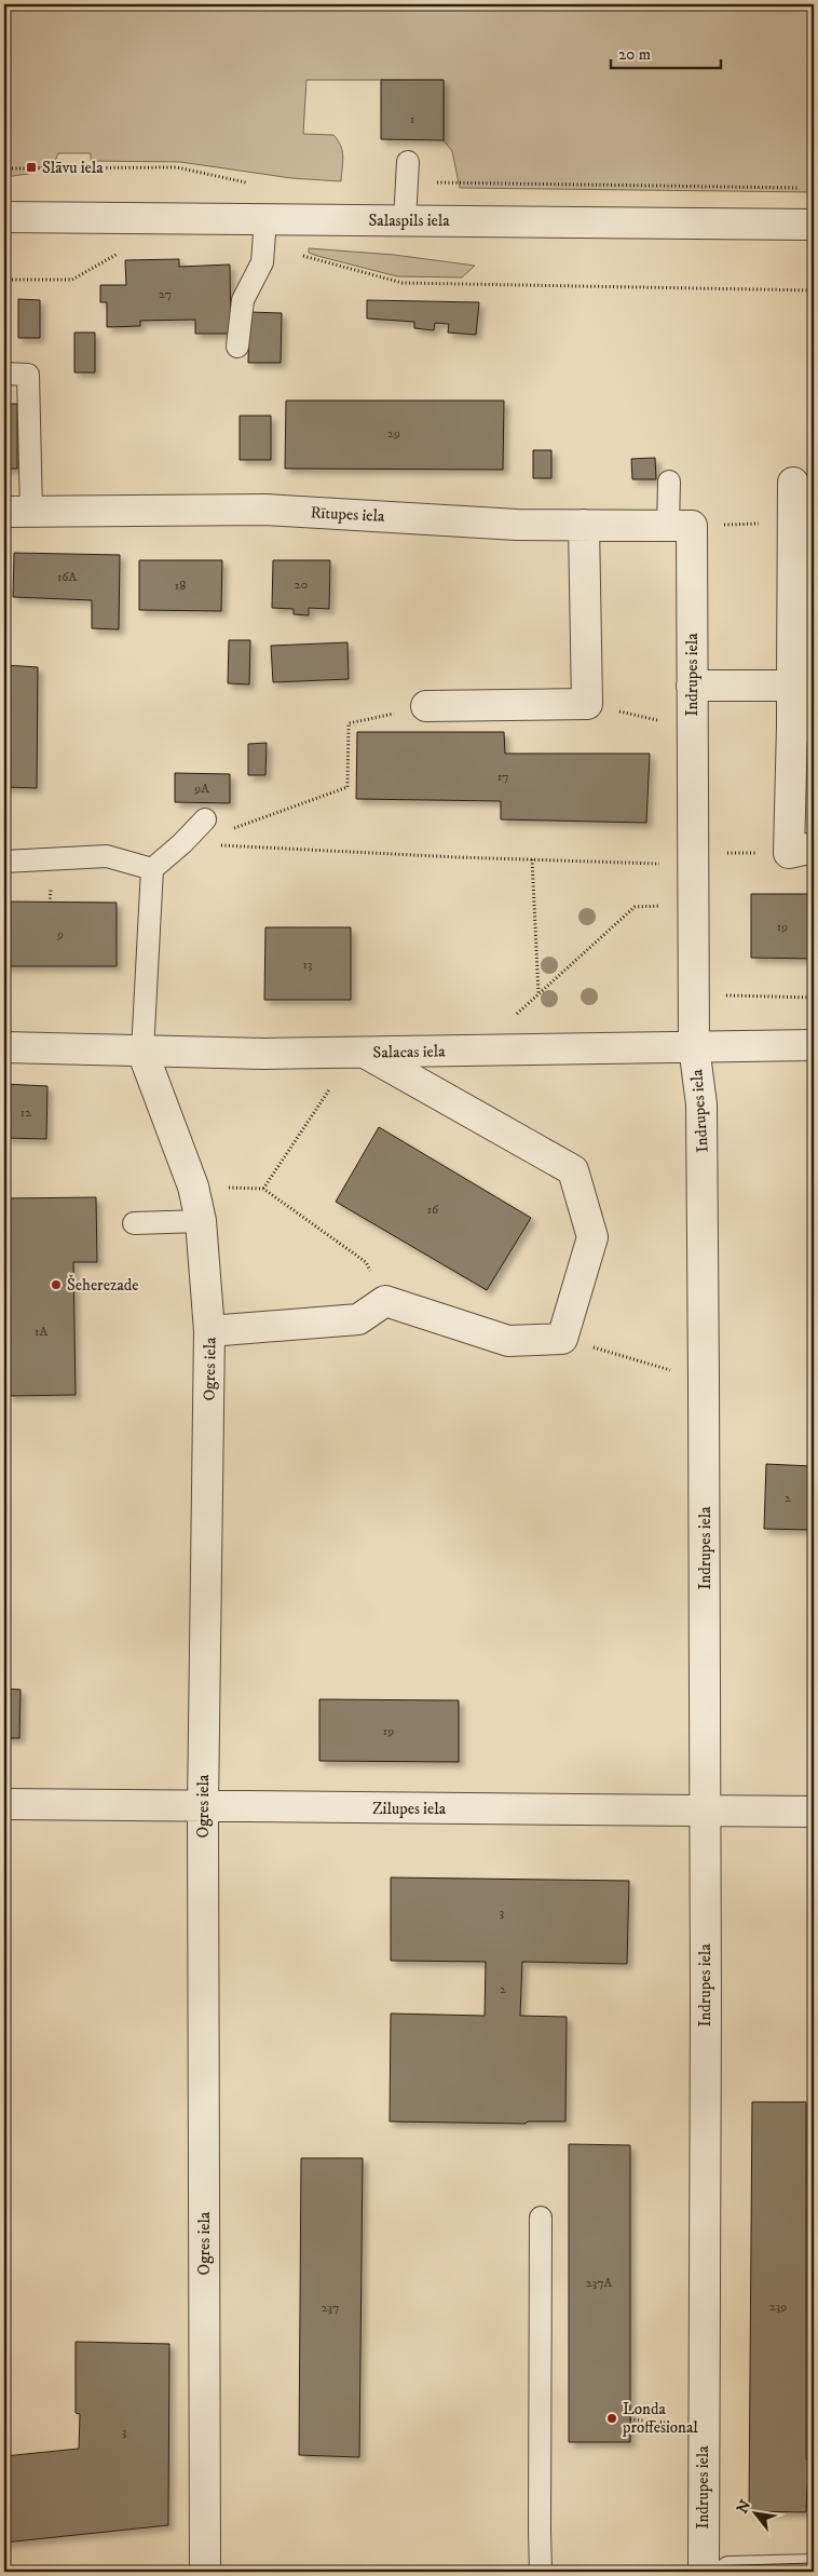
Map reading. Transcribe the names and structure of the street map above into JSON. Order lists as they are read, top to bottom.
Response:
{
  "streets": {
    "street": [
      "Salaspils iela",
      "Rītupes iela",
      "Indrupes iela",
      "Salacas iela",
      "Ogres iela",
      "Zilupes iela"
    ]
  },
  "crossings": [
    ["Rītupes iela", "Indrupes iela"],
    ["Indrupes iela", "Salacas iela"],
    ["Indrupes iela", "Zilupes iela"],
    ["Salacas iela", "Ogres iela"],
    ["Ogres iela", "Zilupes iela"]
  ],
  "places": {
    "transit": ["Slāvu iela"],
    "other": ["Šeherezade", "Londa proffesional"]
  },
  "house_numbers": [
    "1",
    "27",
    "29",
    "16A",
    "20",
    "18",
    "17",
    "9A",
    "19",
    "9",
    "13",
    "12",
    "16",
    "1A",
    "2",
    "19",
    "3",
    "2",
    "237A",
    "239",
    "237",
    "3"
  ],
  "scale_bar": "20 m",
  "north": "top left"
}
